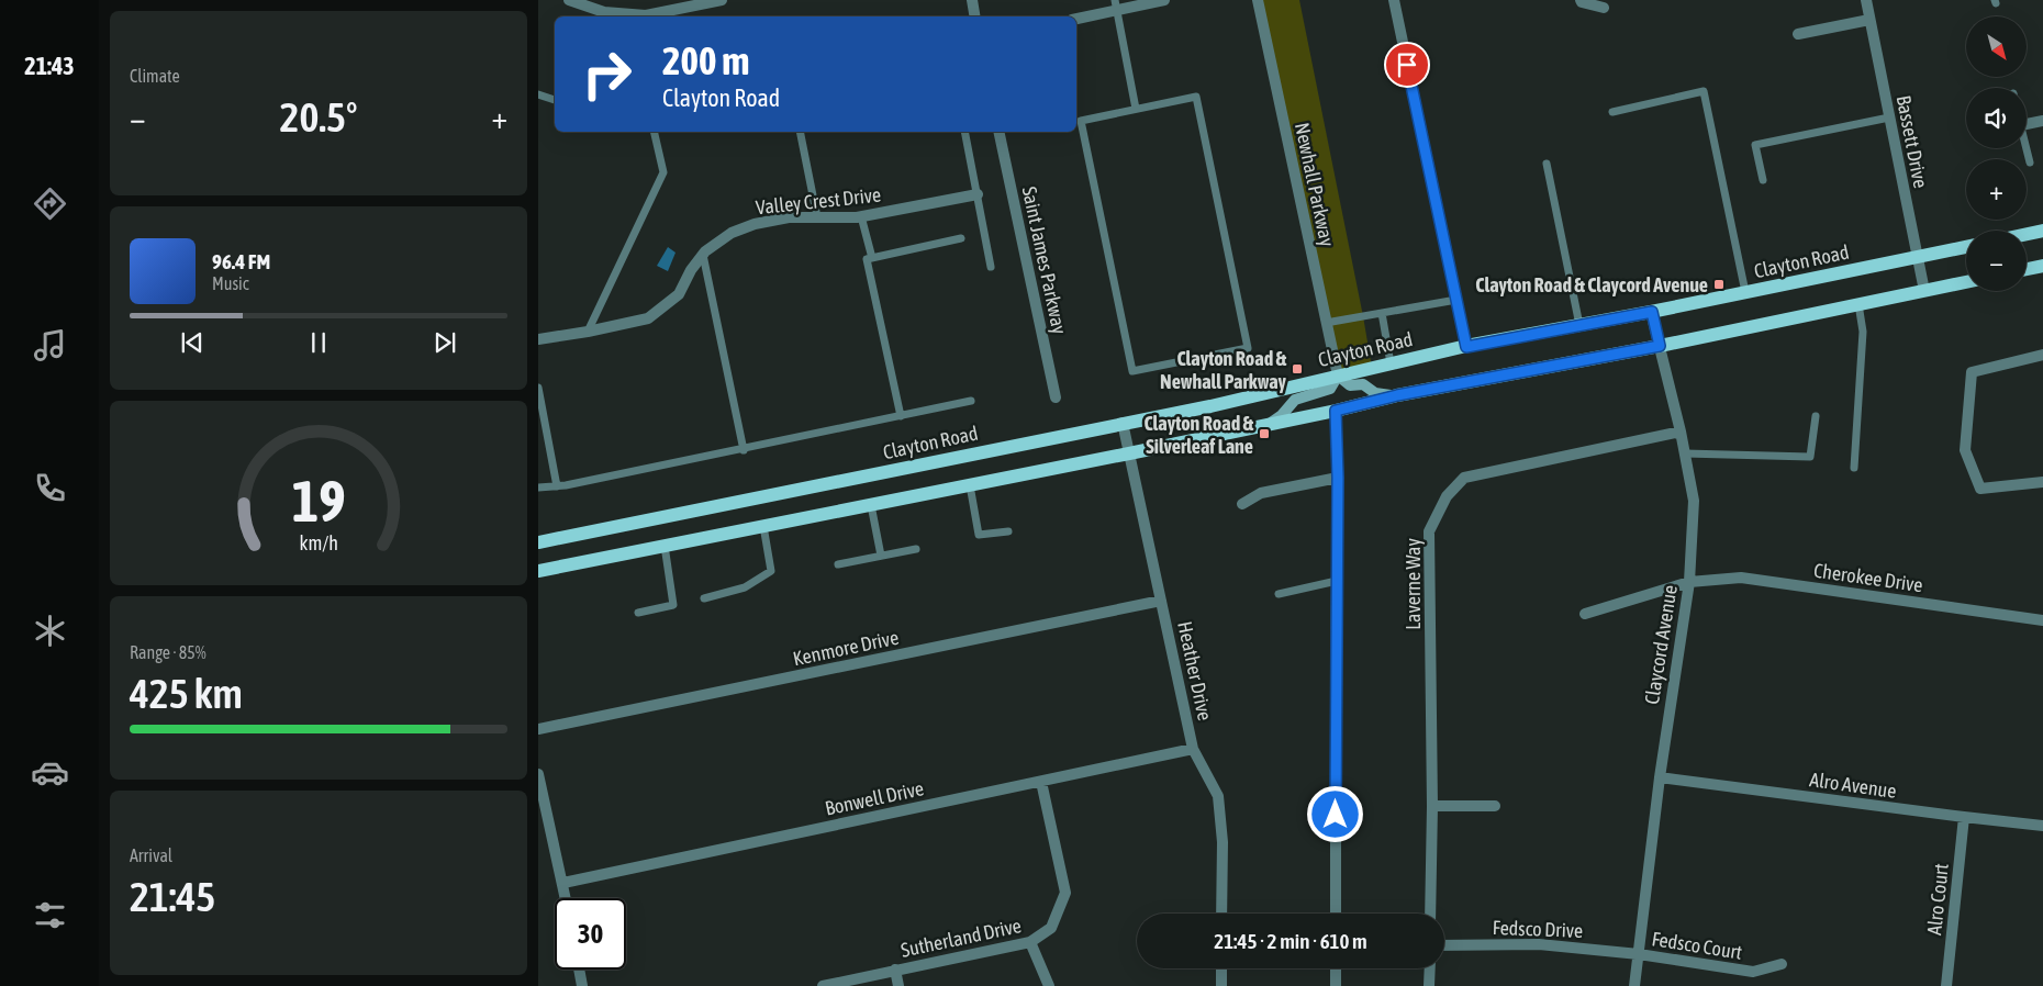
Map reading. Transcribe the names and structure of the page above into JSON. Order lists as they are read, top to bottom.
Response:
{
  "streets": {
    "main road": ["Clayton Road"],
    "street": [
      "Bassett Drive",
      "Newhall Parkway",
      "Valley Crest Drive",
      "Saint James Parkway",
      "Cherokee Drive",
      "Laverne Way",
      "Claycord Avenue",
      "Kenmore Drive",
      "Heather Drive",
      "Alro Avenue",
      "Bonwell Drive",
      "Alro Court",
      "Fedsco Drive",
      "Sutherland Drive",
      "Fedsco Court"
    ]
  },
  "crossings": [
    ["Bassett Drive", "Clayton Road"],
    ["Newhall Parkway", "Clayton Road"],
    ["Clayton Road", "Claycord Avenue"],
    ["Clayton Road", "Heather Drive"],
    ["Cherokee Drive", "Claycord Avenue"],
    ["Laverne Way", "Claycord Avenue"],
    ["Claycord Avenue", "Alro Avenue"],
    ["Claycord Avenue", "Fedsco Drive"],
    ["Claycord Avenue", "Fedsco Court"],
    ["Kenmore Drive", "Heather Drive"],
    ["Heather Drive", "Bonwell Drive"],
    ["Alro Avenue", "Alro Court"],
    ["Bonwell Drive", "Sutherland Drive"],
    ["Fedsco Drive", "Fedsco Court"]
  ],
  "places": {
    "transit": ["Clayton Road & Claycord Avenue", "Clayton Road & Newhall Parkway", "Clayton Road & Silverleaf Lane"]
  },
  "north": "bottom right",
  "page": {
    "tabs": "21:43",
    "tile": [
      "Climate",
      ["Range · 85%", "425 km"],
      ["Arrival", "21:45"]
    ],
    "map_buttons": ["+", "−"],
    "turn": ["200 m", "Clayton Road"],
    "heat": ["−", "20.5°", "+"],
    "song": ["96.4 FM", "Music"],
    "limit": "30",
    "trip": "21:45 · 2 min · 610 m",
    "gauge": ["19", "km/h"]
  }
}
